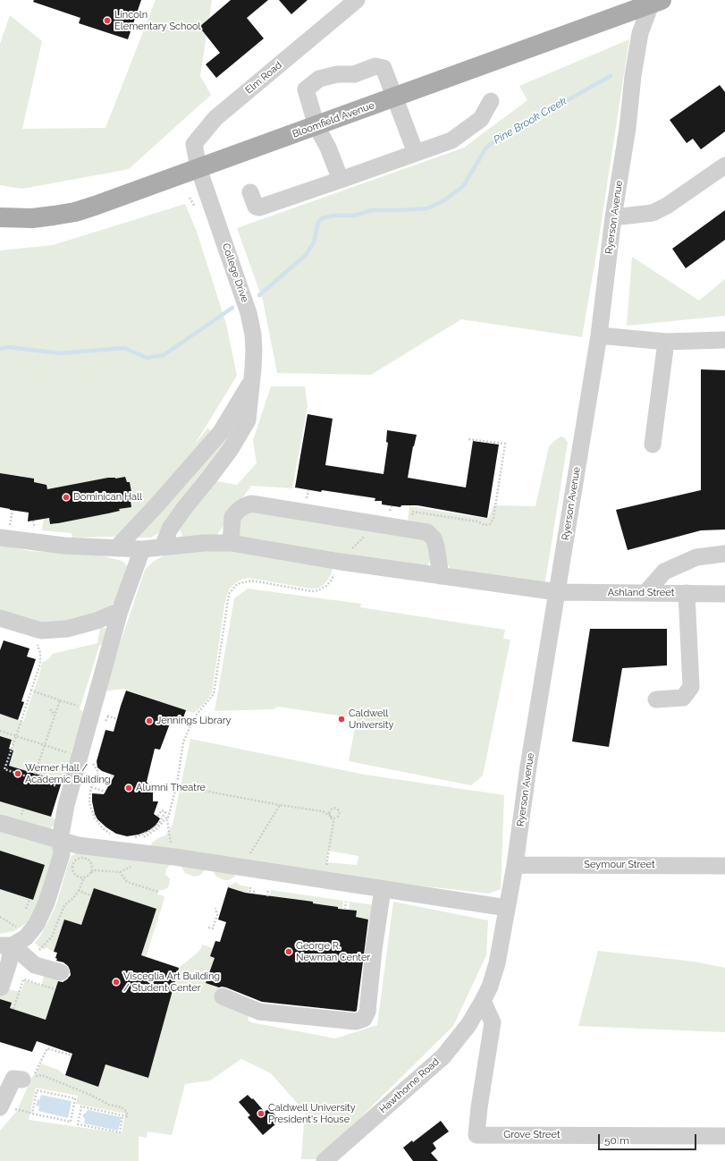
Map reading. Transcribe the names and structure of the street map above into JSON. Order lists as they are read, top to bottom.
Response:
{
  "streets": {
    "main road": ["Bloomfield Avenue"],
    "street": [
      "Elm Road",
      "Ryerson Avenue",
      "College Drive",
      "Ashland Street",
      "Seymour Street",
      "Hawthorne Road",
      "Grove Street"
    ]
  },
  "crossings": [
    ["Elm Road", "Bloomfield Avenue"],
    ["Elm Road", "College Drive"],
    ["Bloomfield Avenue", "Ryerson Avenue"],
    ["Bloomfield Avenue", "College Drive"],
    ["Ryerson Avenue", "Ashland Street"],
    ["Ryerson Avenue", "Seymour Street"],
    ["Ryerson Avenue", "Hawthorne Road"],
    ["Ryerson Avenue", "Grove Street"],
    ["College Drive", "Ashland Street"],
    ["Hawthorne Road", "Grove Street"]
  ],
  "water": ["Pine Brook Creek"],
  "places": [
    "Lincoln Elementary School",
    "Dominican Hall",
    "Caldwell University",
    "Jennings Library",
    "Werner Hall / Academic Building",
    "Alumni Theatre",
    "George R. Newman Center",
    "Visceglia Art Building / Student Center",
    "Caldwell University President's House"
  ],
  "scale_bar": "50 m"
}
